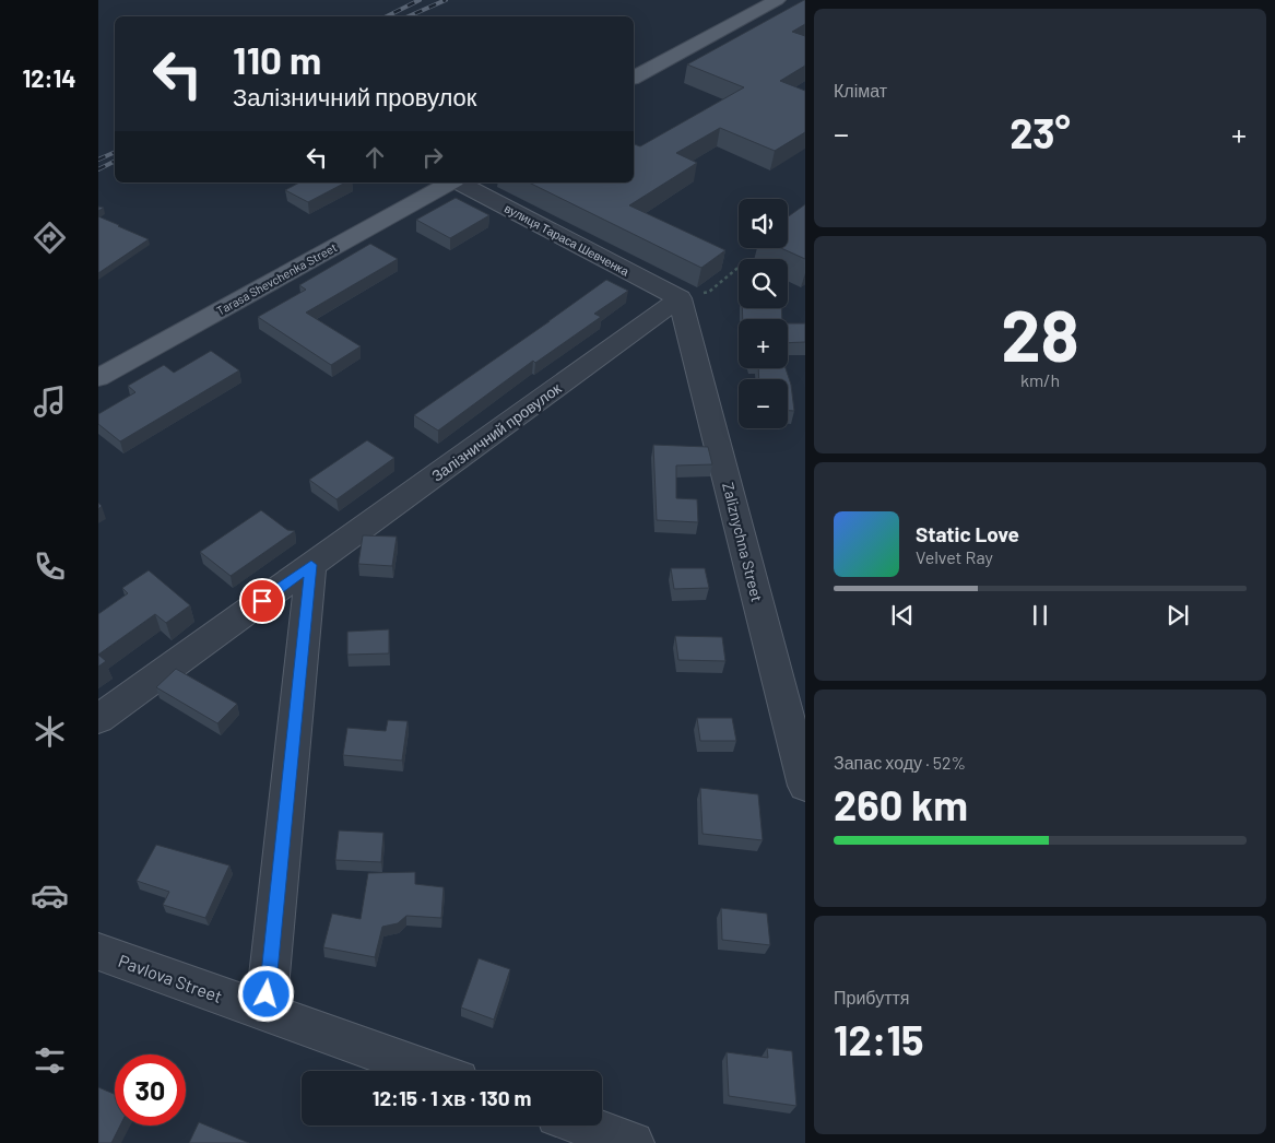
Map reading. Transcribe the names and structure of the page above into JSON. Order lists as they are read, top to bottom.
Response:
{
  "streets": {
    "main road": ["Tarasa Shevchenka Street"],
    "street": [
      "вулиця Тараса Шевченка",
      "Залізничний провулок",
      "Zaliznychna Street",
      "Pavlova Street"
    ]
  },
  "crossings": [
    ["вулиця Тараса Шевченка", "Залізничний провулок"],
    ["вулиця Тараса Шевченка", "Zaliznychna Street"],
    ["Залізничний провулок", "Zaliznychna Street"]
  ],
  "page": {
    "tabs": "12:14",
    "tile": [
      "Клімат",
      ["28", "km/h"],
      ["Запас ходу · 52%", "260 km"],
      ["Прибуття", "12:15"]
    ],
    "turn": ["110 m", "Залізничний провулок"],
    "heat": ["−", "23°", "+"],
    "map_buttons": ["+", "−"],
    "song": ["Static Love", "Velvet Ray"],
    "limit": "30",
    "trip": "12:15 · 1 хв · 130 m"
  }
}
